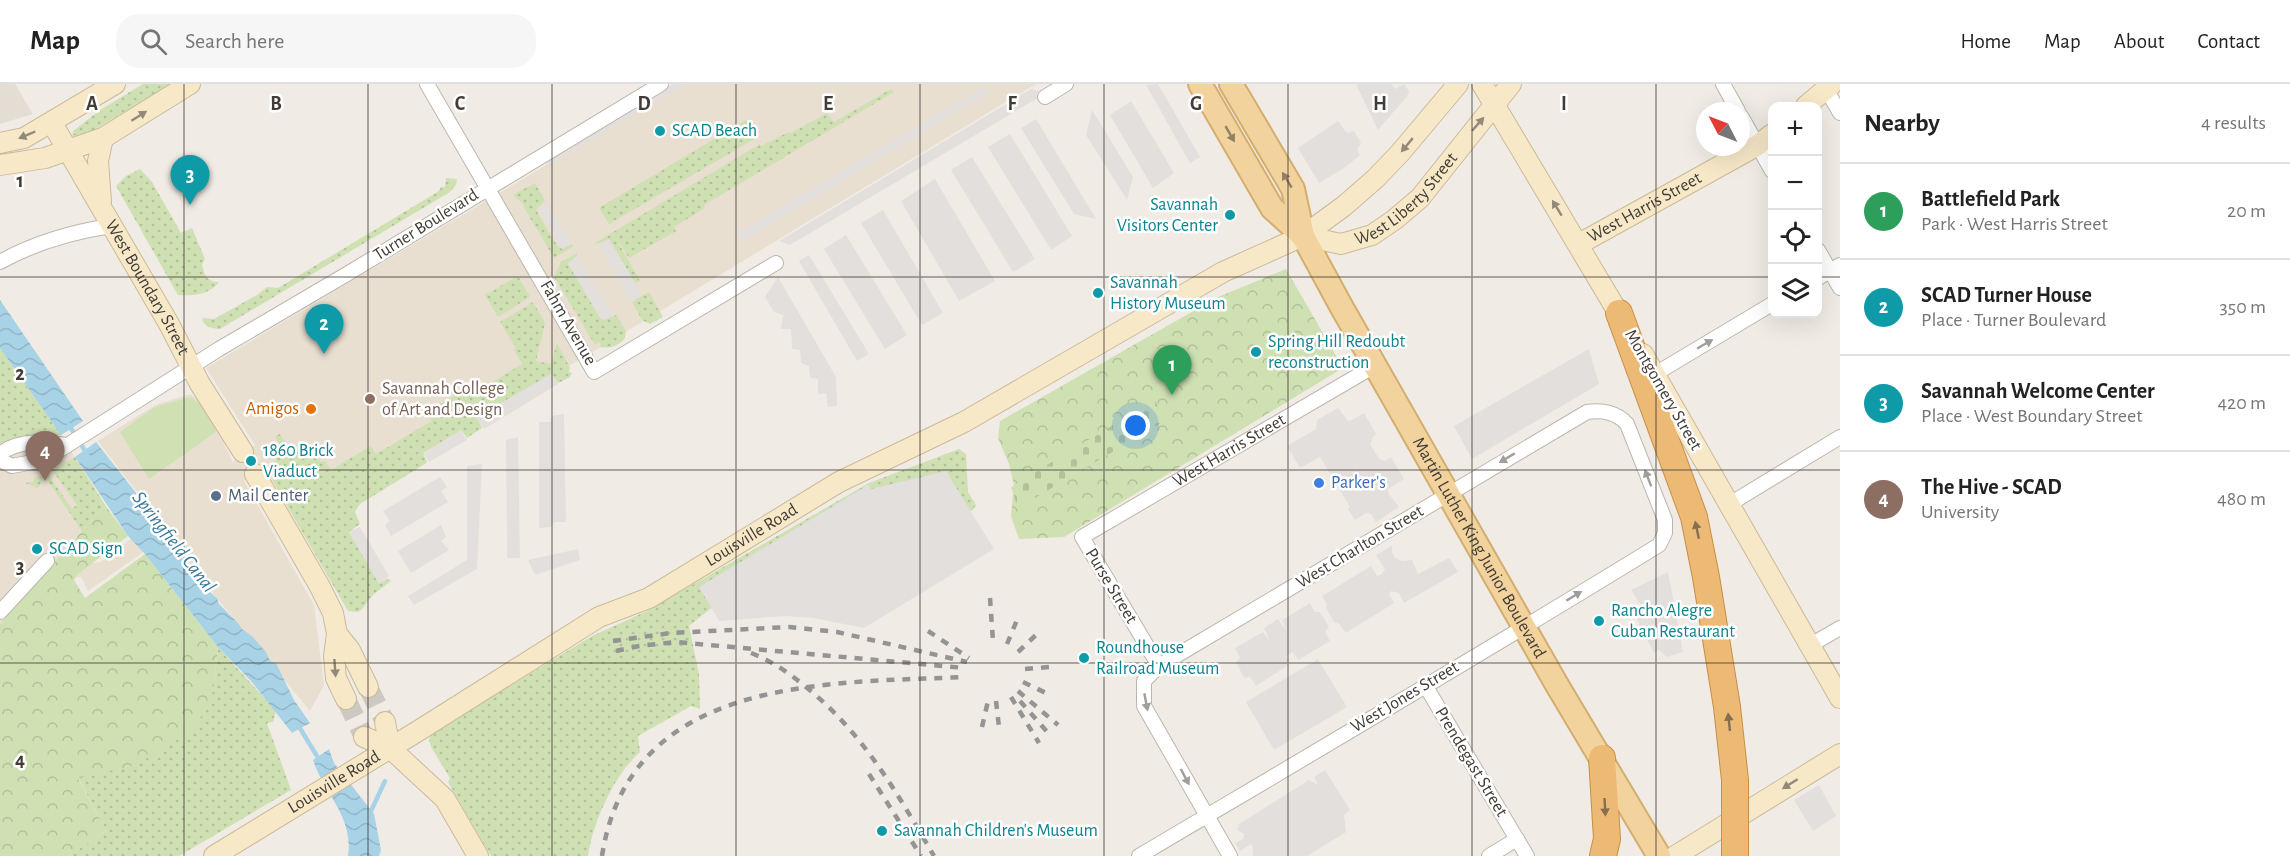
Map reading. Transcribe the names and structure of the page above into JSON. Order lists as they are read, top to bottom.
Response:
{
  "streets": {
    "main road": [
      "West Liberty Street",
      "West Harris Street",
      "West Boundary Street",
      "Montgomery Street",
      "Louisville Road",
      "Martin Luther King Junior Boulevard"
    ],
    "street": [
      "Turner Boulevard",
      "Fahm Avenue",
      "West Charlton Street",
      "Purse Street",
      "West Jones Street",
      "Prendegast Street"
    ]
  },
  "crossings": [
    ["West Liberty Street", "Montgomery Street"],
    ["West Liberty Street", "Louisville Road"],
    ["West Liberty Street", "Martin Luther King Junior Boulevard"],
    ["West Harris Street", "Montgomery Street"],
    ["West Harris Street", "Martin Luther King Junior Boulevard"],
    ["West Harris Street", "Purse Street"],
    ["Turner Boulevard", "West Boundary Street"],
    ["Turner Boulevard", "Fahm Avenue"],
    ["Louisville Road", "Martin Luther King Junior Boulevard"],
    ["West Charlton Street", "Martin Luther King Junior Boulevard"],
    ["West Charlton Street", "Purse Street"],
    ["West Charlton Street", "West Jones Street"],
    ["Martin Luther King Junior Boulevard", "West Jones Street"],
    ["West Jones Street", "Prendegast Street"]
  ],
  "water": ["Springfield Canal"],
  "places": [
    "SCAD Beach",
    "Savannah Visitors Center",
    "Savannah History Museum",
    "Spring Hill Redoubt reconstruction",
    "Savannah College of Art and Design",
    "Amigos",
    "1860 Brick Viaduct",
    "Parker's",
    "Mail Center",
    "SCAD Sign",
    "Rancho Alegre Cuban Restaurant",
    "Roundhouse Railroad Museum",
    "Savannah Children's Museum"
  ],
  "north": "top left",
  "page": {
    "header": "Map",
    "search": "Search here",
    "nav": [
      "Home",
      "Map",
      "About",
      "Contact"
    ],
    "heading": ["Nearby", "4 results"],
    "map_buttons": ["+", "−"],
    "pins": [
      "3",
      "2",
      "1",
      "4"
    ],
    "list": [
      {
        "mark": "1",
        "name": "Battlefield Park",
        "note": "Park · West Harris Street",
        "value": "20 m"
      },
      {
        "mark": "2",
        "name": "SCAD Turner House",
        "note": "Place · Turner Boulevard",
        "value": "350 m"
      },
      {
        "mark": "3",
        "name": "Savannah Welcome Center",
        "note": "Place · West Boundary Street",
        "value": "420 m"
      },
      {
        "mark": "4",
        "name": "The Hive - SCAD",
        "note": "University",
        "value": "480 m"
      }
    ]
  },
  "grid": {
    "columns": [
      "A",
      "B",
      "C",
      "D",
      "E",
      "F",
      "G",
      "H",
      "I"
    ],
    "rows": [
      "1",
      "2",
      "3",
      "4"
    ]
  }
}
